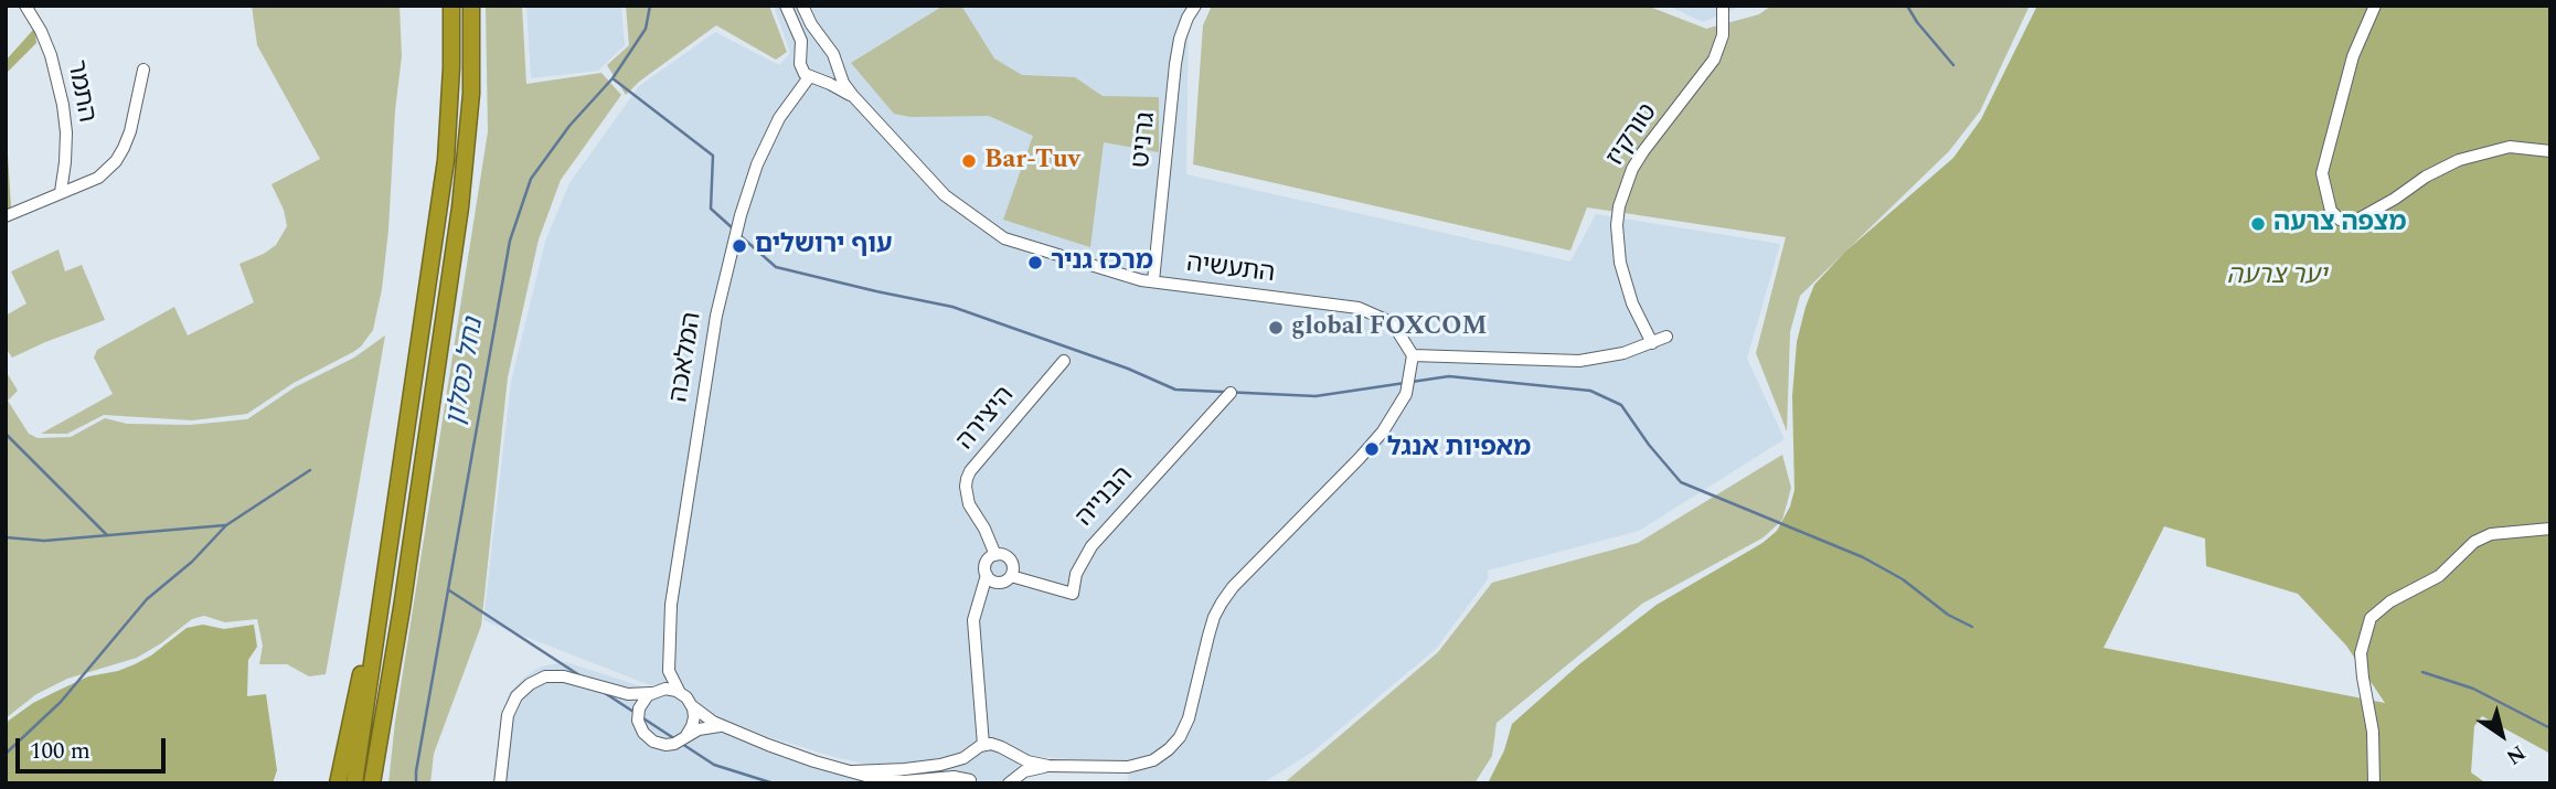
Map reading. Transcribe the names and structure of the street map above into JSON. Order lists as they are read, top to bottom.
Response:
{
  "streets": {
    "street": [
      "התמר",
      "טורקיז",
      "גרניט",
      "התעשיה",
      "המלאכה",
      "היצירה",
      "הבנייה"
    ]
  },
  "crossings": [
    ["גרניט", "התעשיה"],
    ["התעשיה", "המלאכה"],
    ["היצירה", "הבנייה"]
  ],
  "water": ["נחל כסלון"],
  "parks": ["יער צרעה"],
  "places": [
    "Bar-Tuv",
    "מצפה צרעה",
    "עוף ירושלים",
    "מרכז גניר",
    "global FOXCOM",
    "מאפיות אנגל"
  ],
  "scale_bar": "100 m",
  "north": "bottom right"
}
